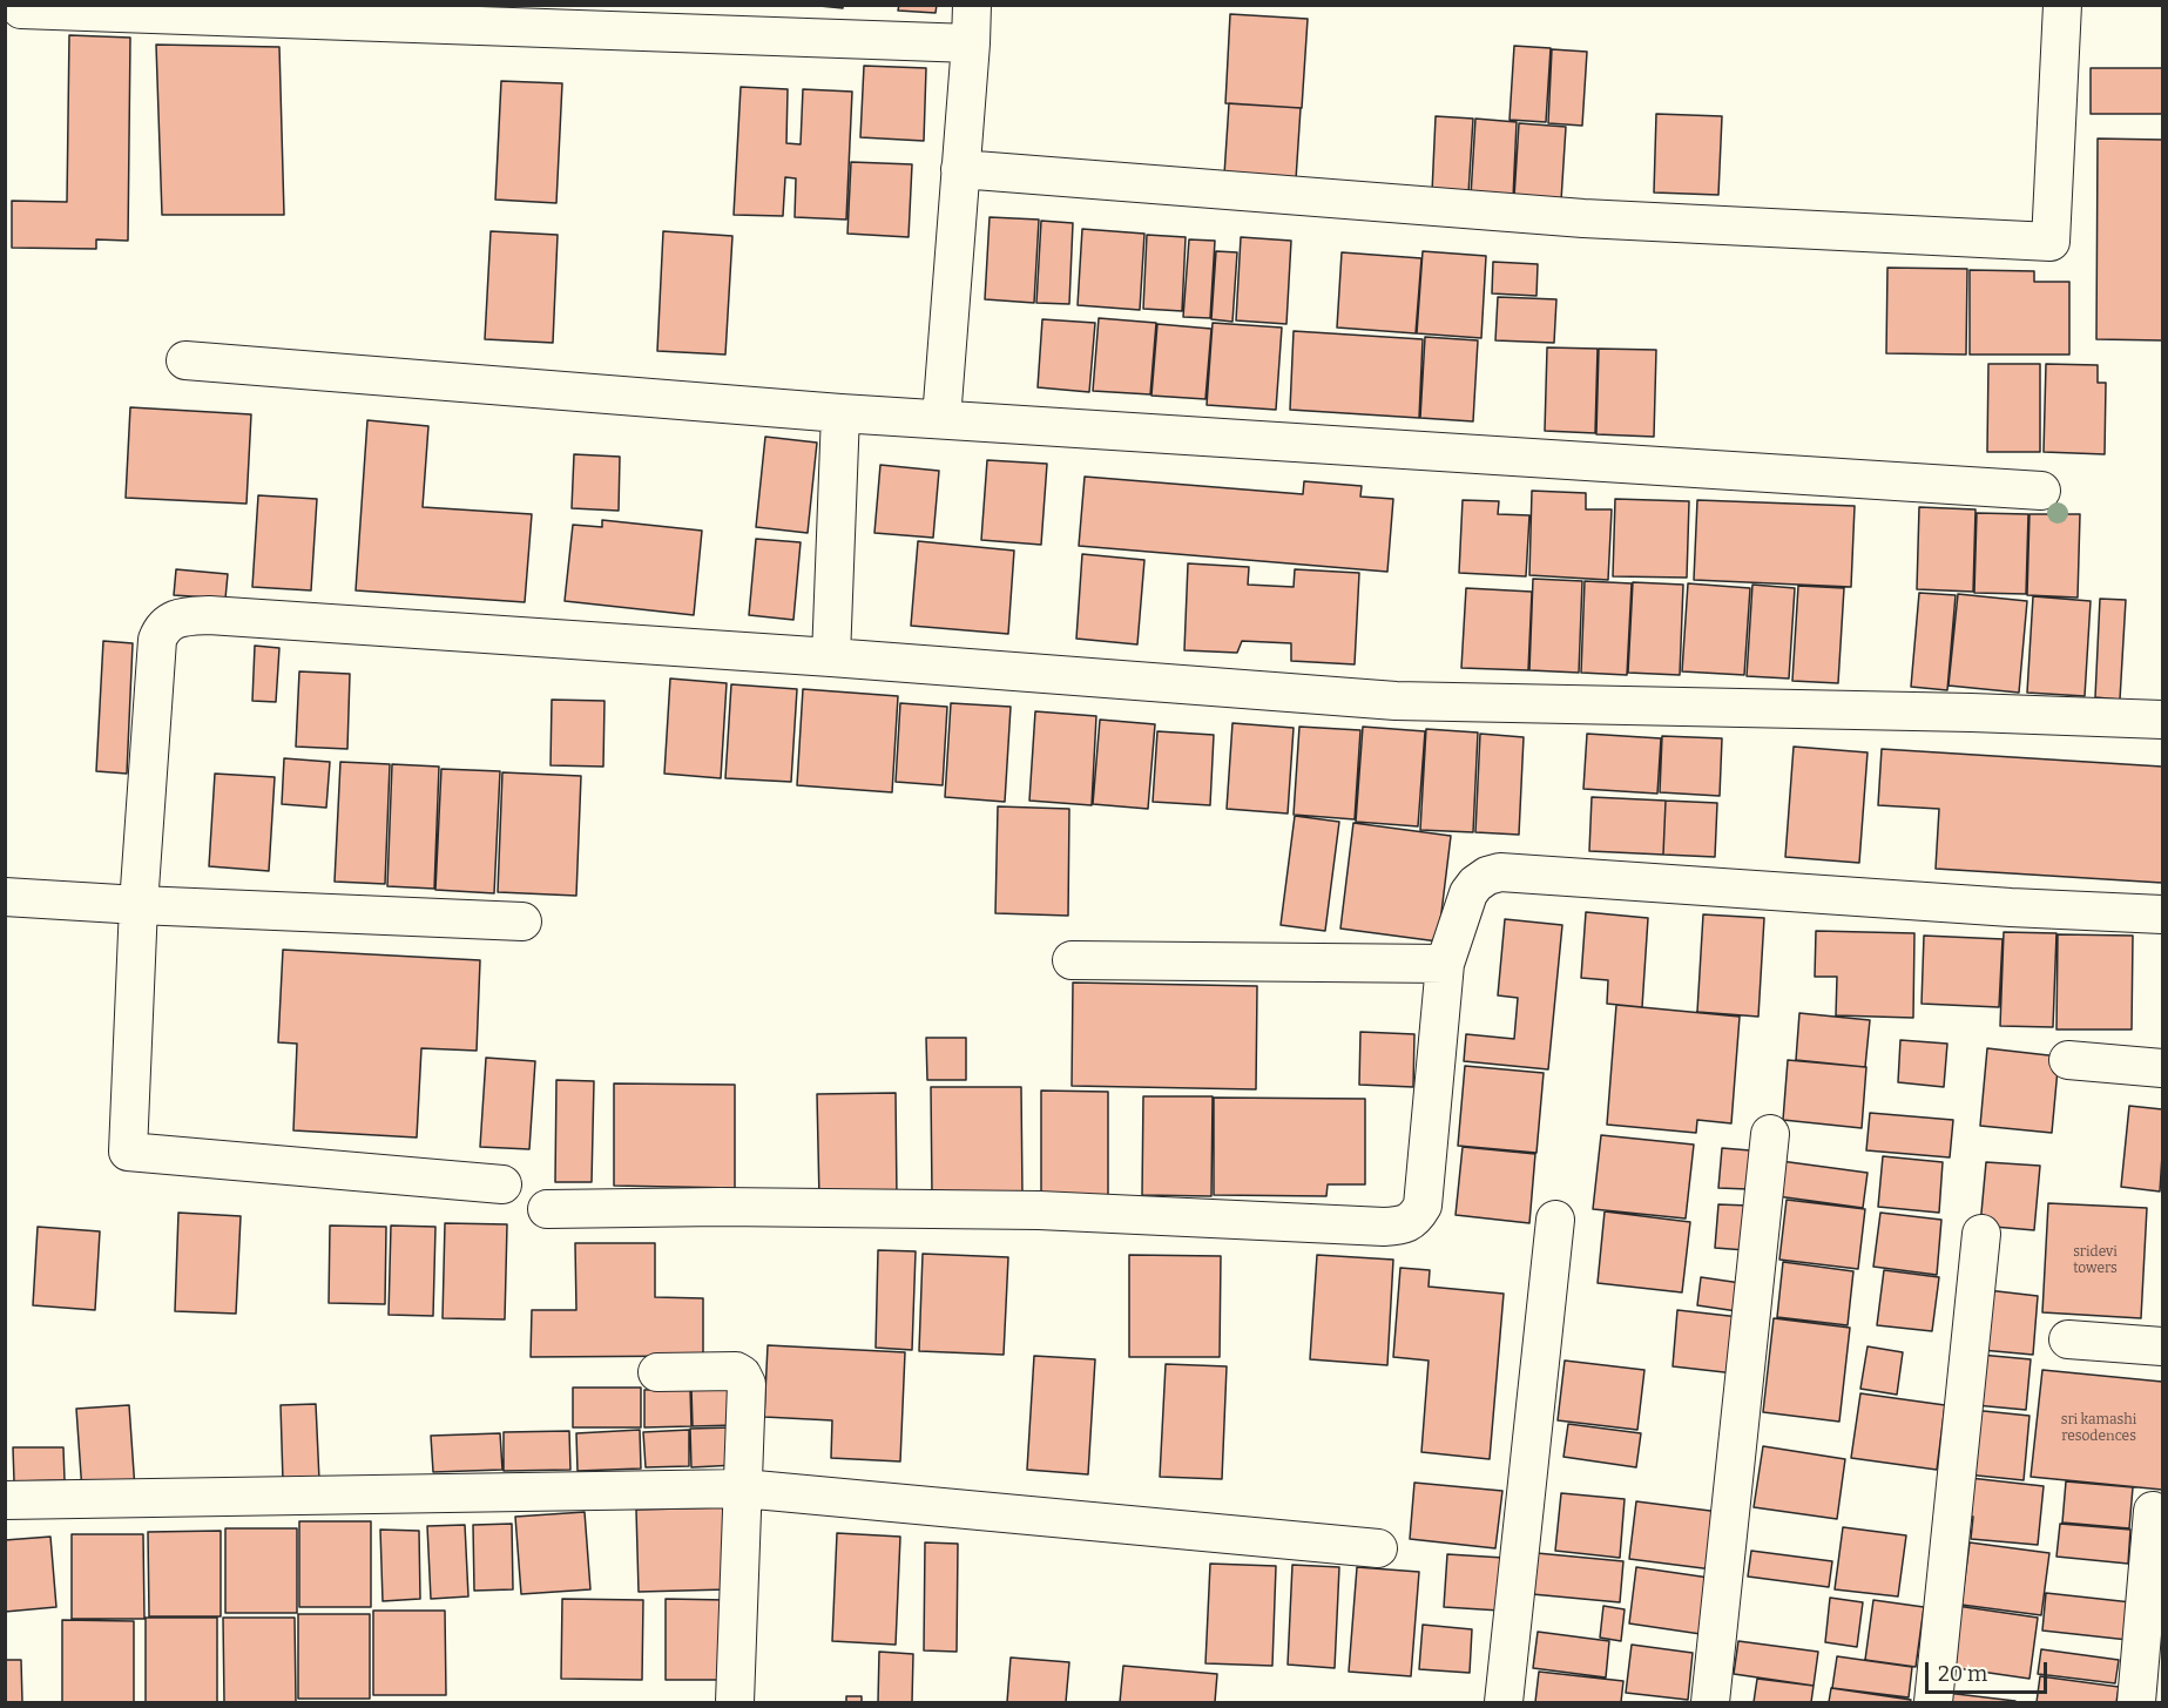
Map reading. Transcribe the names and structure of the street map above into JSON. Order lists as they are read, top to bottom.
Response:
{
  "house_numbers": ["sridevi towers", "sri kamashi resodences"],
  "scale_bar": "20 m"
}
